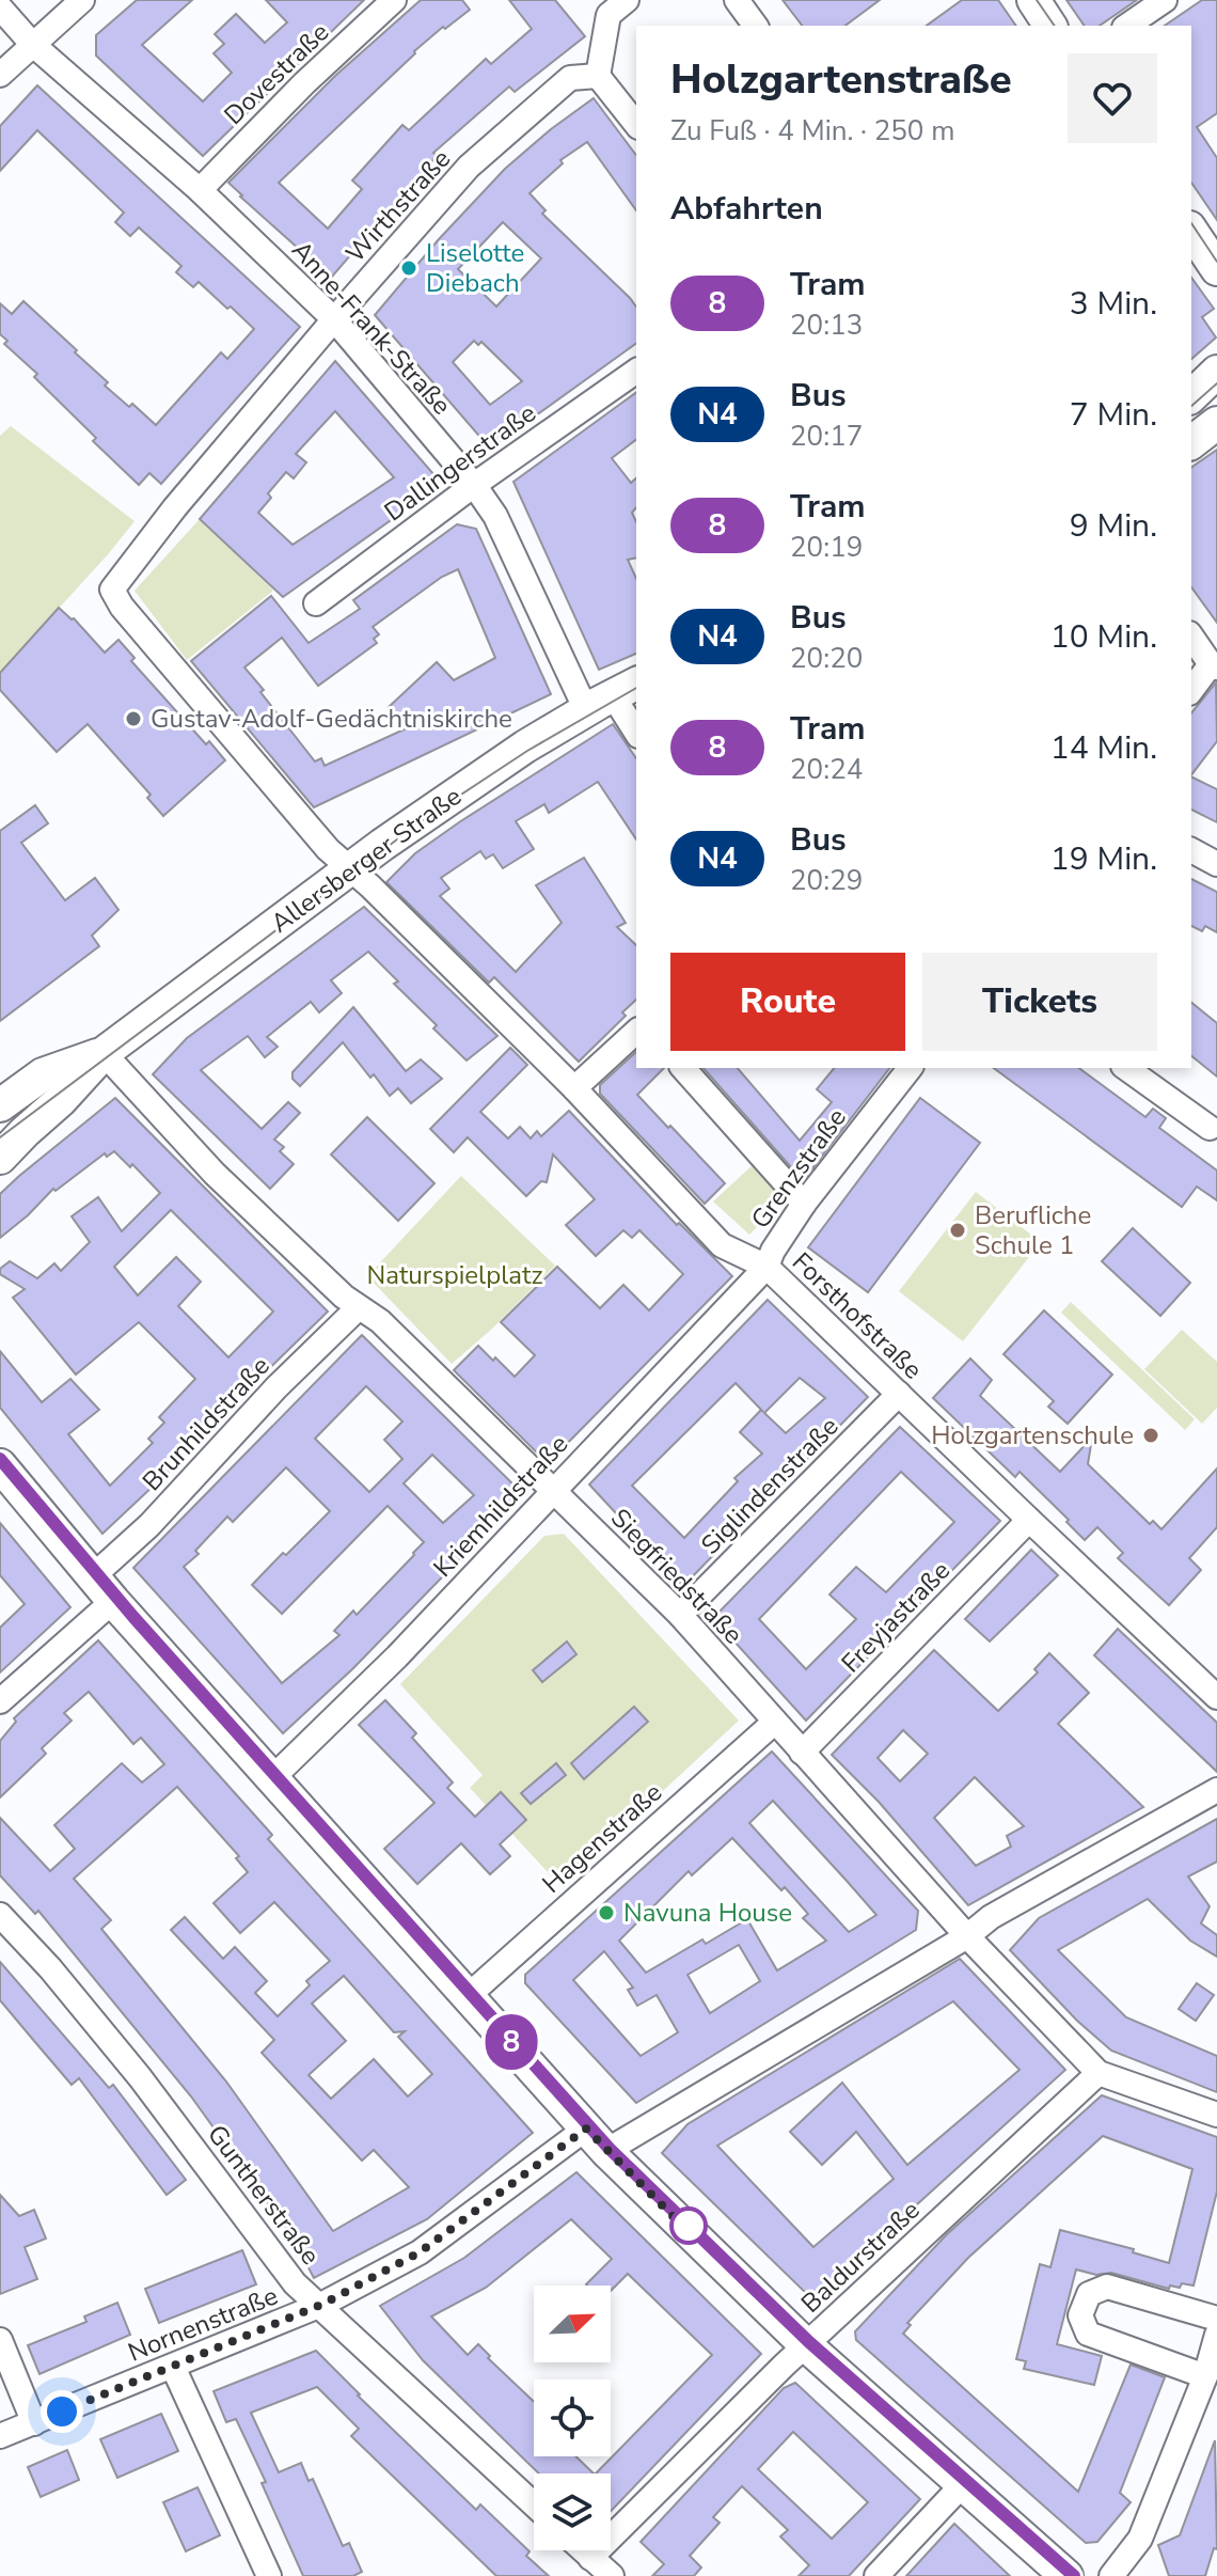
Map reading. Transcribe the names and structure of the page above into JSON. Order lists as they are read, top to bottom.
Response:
{
  "streets": {
    "main road": ["Allersberger Straße"],
    "street": [
      "Dovestraße",
      "Wirthstraße",
      "Anne-Frank-Straße",
      "Dallingerstraße",
      "Grenzstraße",
      "Forsthofstraße",
      "Brunhildstraße",
      "Siglindenstraße",
      "Kriemhildstraße",
      "Siegfriedstraße",
      "Freyjastraße",
      "Hagenstraße",
      "Guntherstraße",
      "Baldurstraße",
      "Nornenstraße"
    ]
  },
  "crossings": [
    ["Dovestraße", "Anne-Frank-Straße"],
    ["Wirthstraße", "Anne-Frank-Straße"],
    ["Wirthstraße", "Forsthofstraße"],
    ["Anne-Frank-Straße", "Dallingerstraße"],
    ["Anne-Frank-Straße", "Allersberger Straße"],
    ["Allersberger Straße", "Forsthofstraße"],
    ["Allersberger Straße", "Siegfriedstraße"],
    ["Grenzstraße", "Forsthofstraße"],
    ["Grenzstraße", "Kriemhildstraße"],
    ["Forsthofstraße", "Siglindenstraße"],
    ["Forsthofstraße", "Kriemhildstraße"],
    ["Forsthofstraße", "Freyjastraße"],
    ["Brunhildstraße", "Siegfriedstraße"],
    ["Siglindenstraße", "Siegfriedstraße"],
    ["Kriemhildstraße", "Siegfriedstraße"],
    ["Siegfriedstraße", "Freyjastraße"],
    ["Siegfriedstraße", "Hagenstraße"],
    ["Siegfriedstraße", "Baldurstraße"],
    ["Siegfriedstraße", "Nornenstraße"],
    ["Guntherstraße", "Nornenstraße"]
  ],
  "parks": ["Naturspielplatz"],
  "places": [
    "Liselotte Diebach",
    "Gustav-Adolf-Gedächtniskirche",
    "Berufliche Schule 1",
    "Holzgartenschule",
    "Navuna House"
  ],
  "lines": ["tram line 8"],
  "north": "top right",
  "page": {
    "on_map": "8",
    "heading": [
      ["Holzgartenstraße", "Zu Fuß · 4 Min. · 250 m"],
      "Abfahrten"
    ],
    "list": [
      {
        "mark": "8",
        "name": "Tram",
        "note": "20:13",
        "value": "3 Min."
      },
      {
        "mark": "N4",
        "name": "Bus",
        "note": "20:17",
        "value": "7 Min."
      },
      {
        "mark": "8",
        "name": "Tram",
        "note": "20:19",
        "value": "9 Min."
      },
      {
        "mark": "N4",
        "name": "Bus",
        "note": "20:20",
        "value": "10 Min."
      },
      {
        "mark": "8",
        "name": "Tram",
        "note": "20:24",
        "value": "14 Min."
      },
      {
        "mark": "N4",
        "name": "Bus",
        "note": "20:29",
        "value": "19 Min."
      }
    ],
    "buttons": ["Route", "Tickets"]
  }
}
